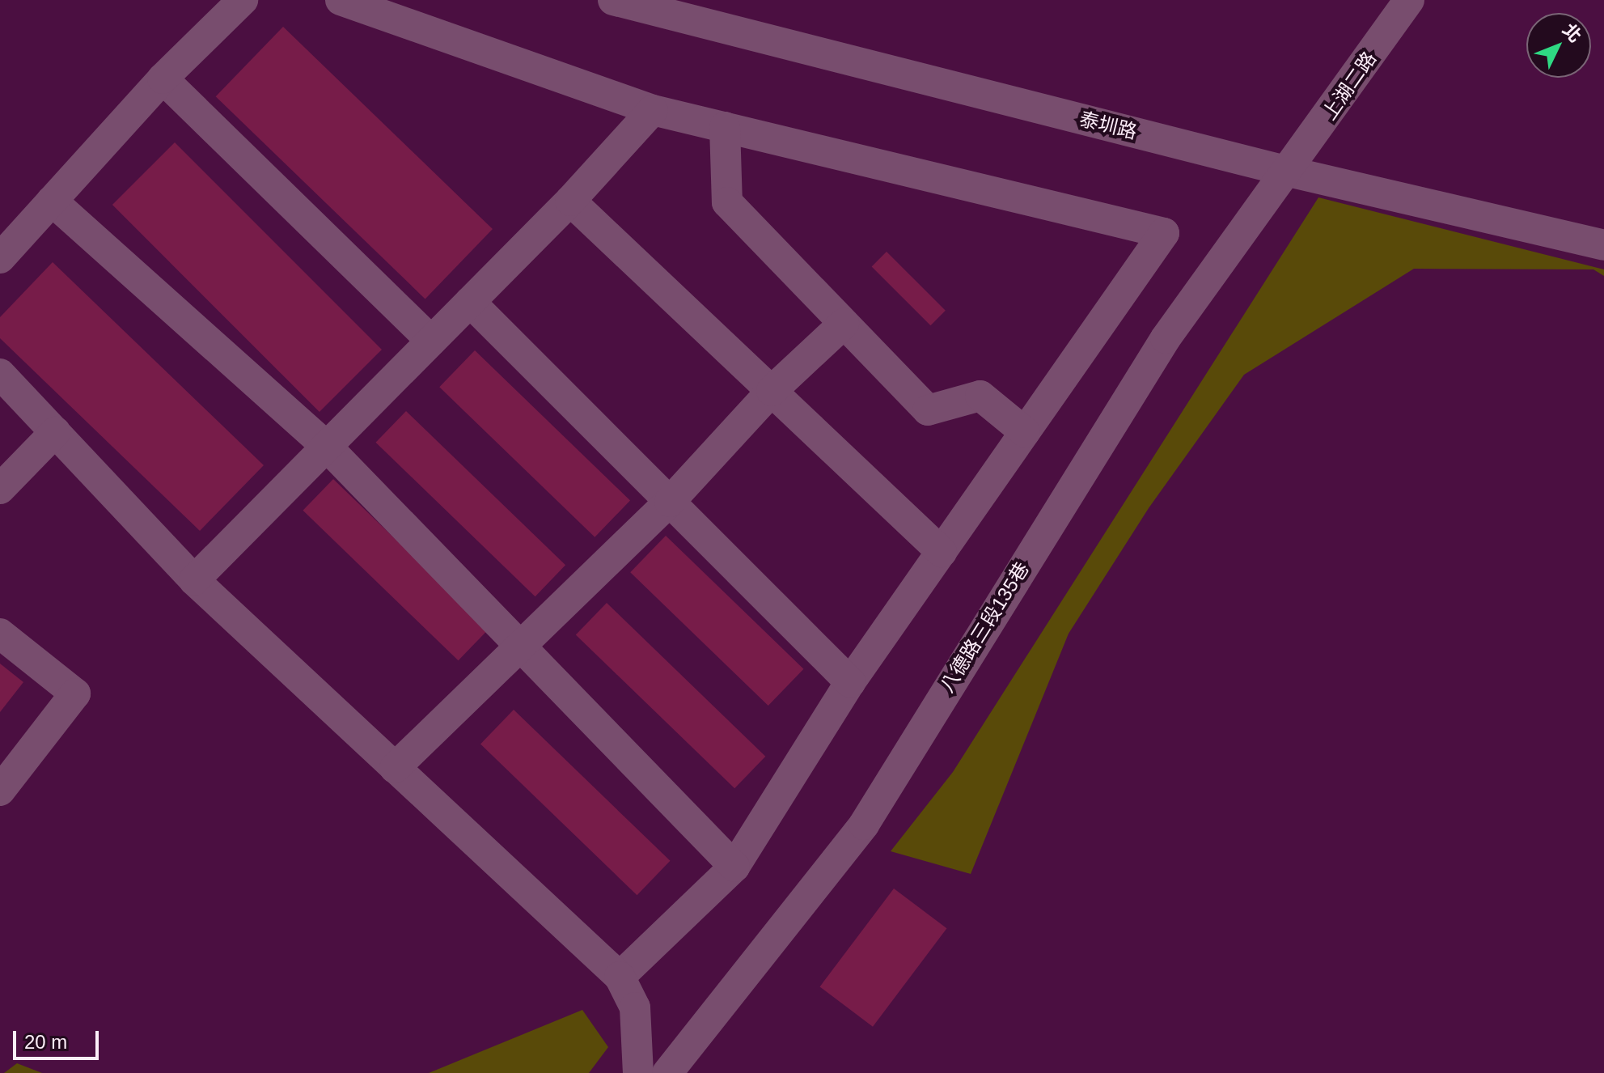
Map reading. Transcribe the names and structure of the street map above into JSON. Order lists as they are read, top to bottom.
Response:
{
  "streets": {
    "street": ["上湖二路", "泰圳路", "八德路三段135巷"]
  },
  "crossings": [
    ["上湖二路", "泰圳路"],
    ["上湖二路", "八德路三段135巷"],
    ["泰圳路", "八德路三段135巷"]
  ],
  "scale_bar": "20 m",
  "north": "top right"
}
